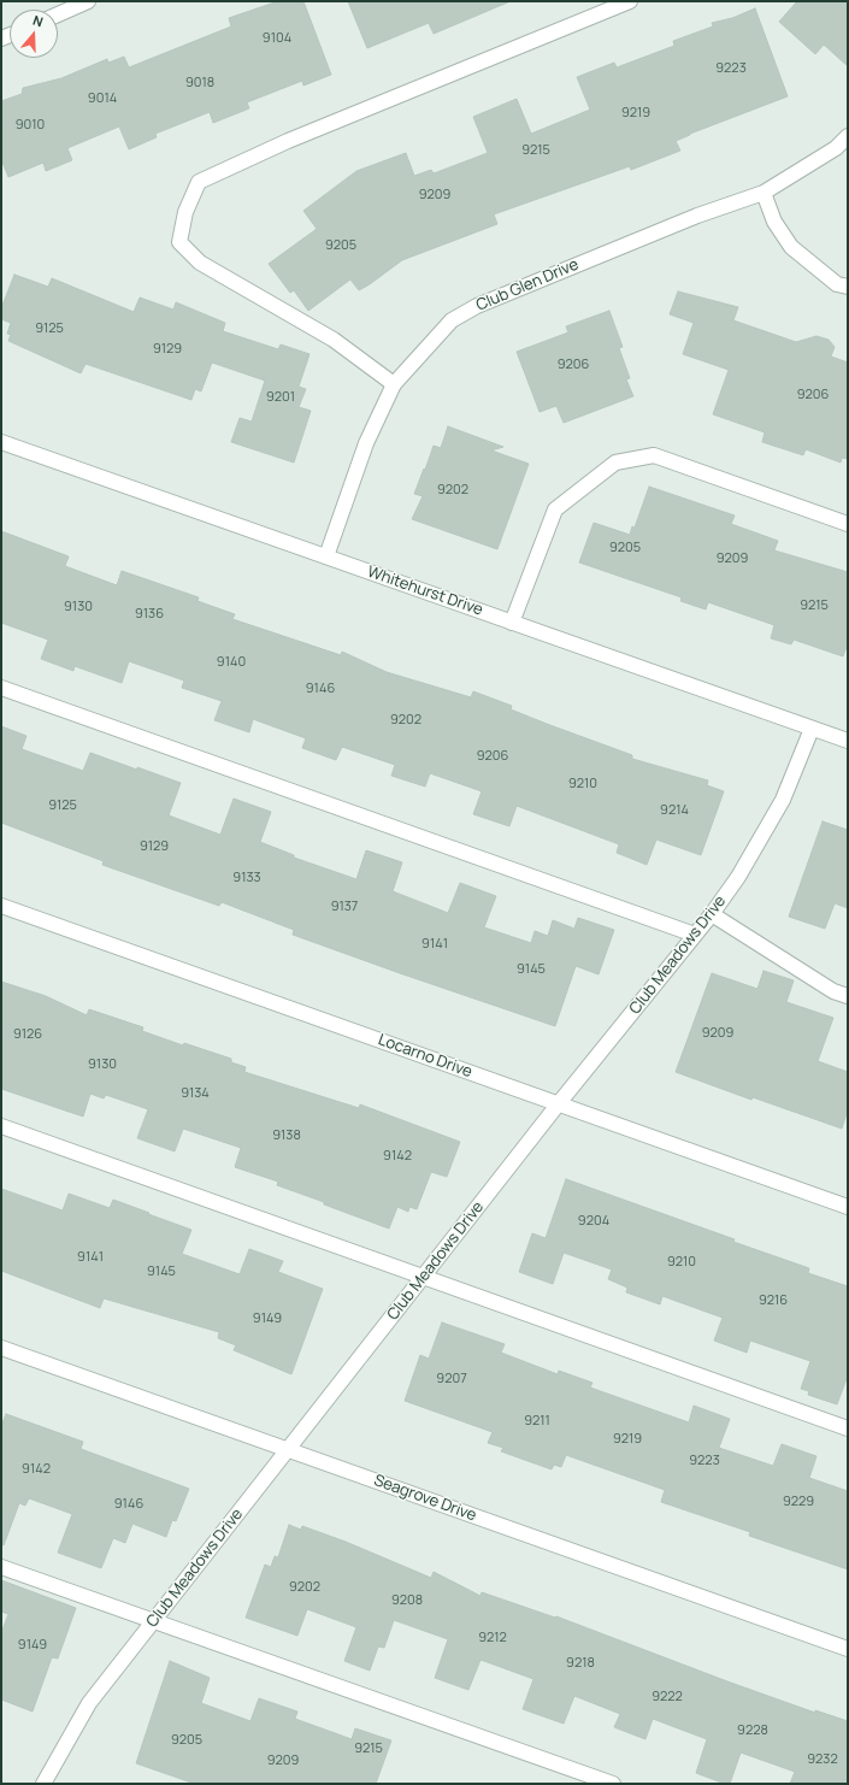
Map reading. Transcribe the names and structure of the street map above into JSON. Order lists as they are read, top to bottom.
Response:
{
  "streets": {
    "street": [
      "Club Glen Drive",
      "Whitehurst Drive",
      "Club Meadows Drive",
      "Locarno Drive",
      "Seagrove Drive"
    ]
  },
  "crossings": [
    ["Club Glen Drive", "Whitehurst Drive"],
    ["Whitehurst Drive", "Club Meadows Drive"],
    ["Club Meadows Drive", "Locarno Drive"],
    ["Club Meadows Drive", "Seagrove Drive"]
  ],
  "house_numbers": [
    "9104",
    "9223",
    "9018",
    "9014",
    "9219",
    "9010",
    "9215",
    "9209",
    "9205",
    "9125",
    "9129",
    "9206",
    "9206",
    "9201",
    "9202",
    "9205",
    "9209",
    "9215",
    "9130",
    "9136",
    "9140",
    "9146",
    "9202",
    "9206",
    "9210",
    "9125",
    "9214",
    "9129",
    "9133",
    "9137",
    "9141",
    "9145",
    "9209",
    "9126",
    "9130",
    "9134",
    "9138",
    "9142",
    "9204",
    "9141",
    "9210",
    "9145",
    "9216",
    "9149",
    "9207",
    "9211",
    "9219",
    "9223",
    "9142",
    "9229",
    "9146",
    "9202",
    "9208",
    "9212",
    "9149",
    "9218",
    "9222",
    "9228",
    "9205",
    "9215",
    "9232",
    "9209"
  ],
  "north": "top"
}
